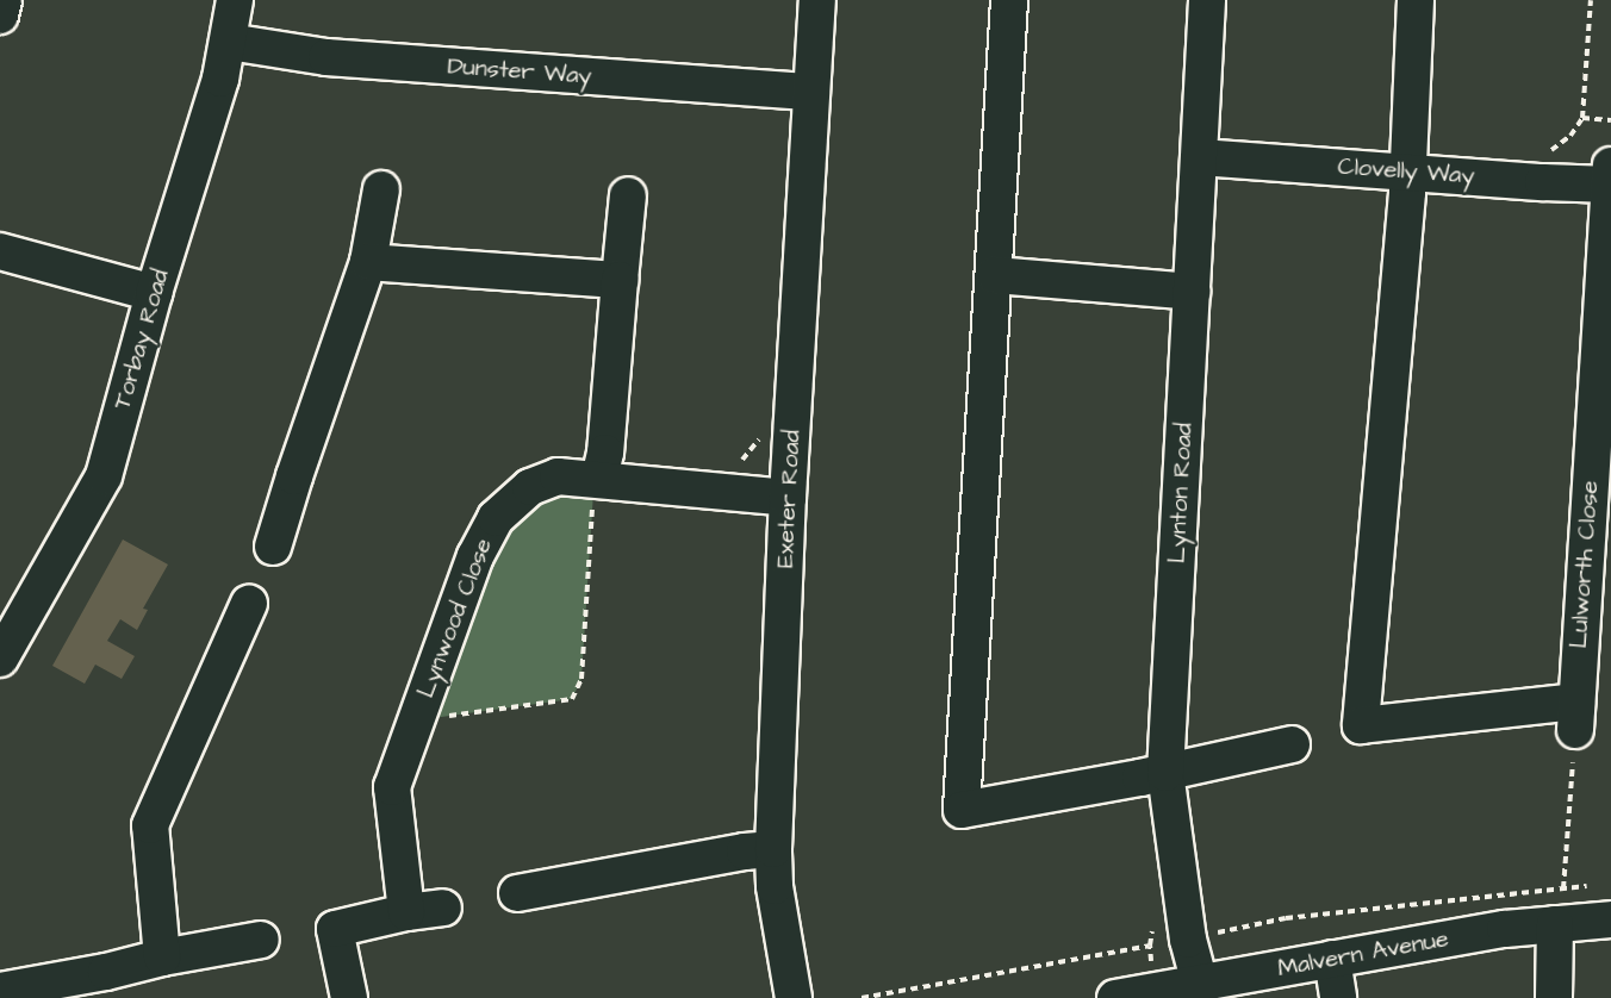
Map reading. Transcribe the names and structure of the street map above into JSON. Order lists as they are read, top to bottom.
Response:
{
  "streets": {
    "street": [
      "Dunster Way",
      "Clovelly Way",
      "Torbay Road",
      "Lynton Road",
      "Exeter Road",
      "Lulworth Close",
      "Lynwood Close",
      "Malvern Avenue"
    ]
  },
  "crossings": [
    ["Dunster Way", "Torbay Road"],
    ["Dunster Way", "Exeter Road"],
    ["Clovelly Way", "Lynton Road"],
    ["Clovelly Way", "Lulworth Close"],
    ["Lynton Road", "Malvern Avenue"],
    ["Exeter Road", "Lynwood Close"]
  ]
}
